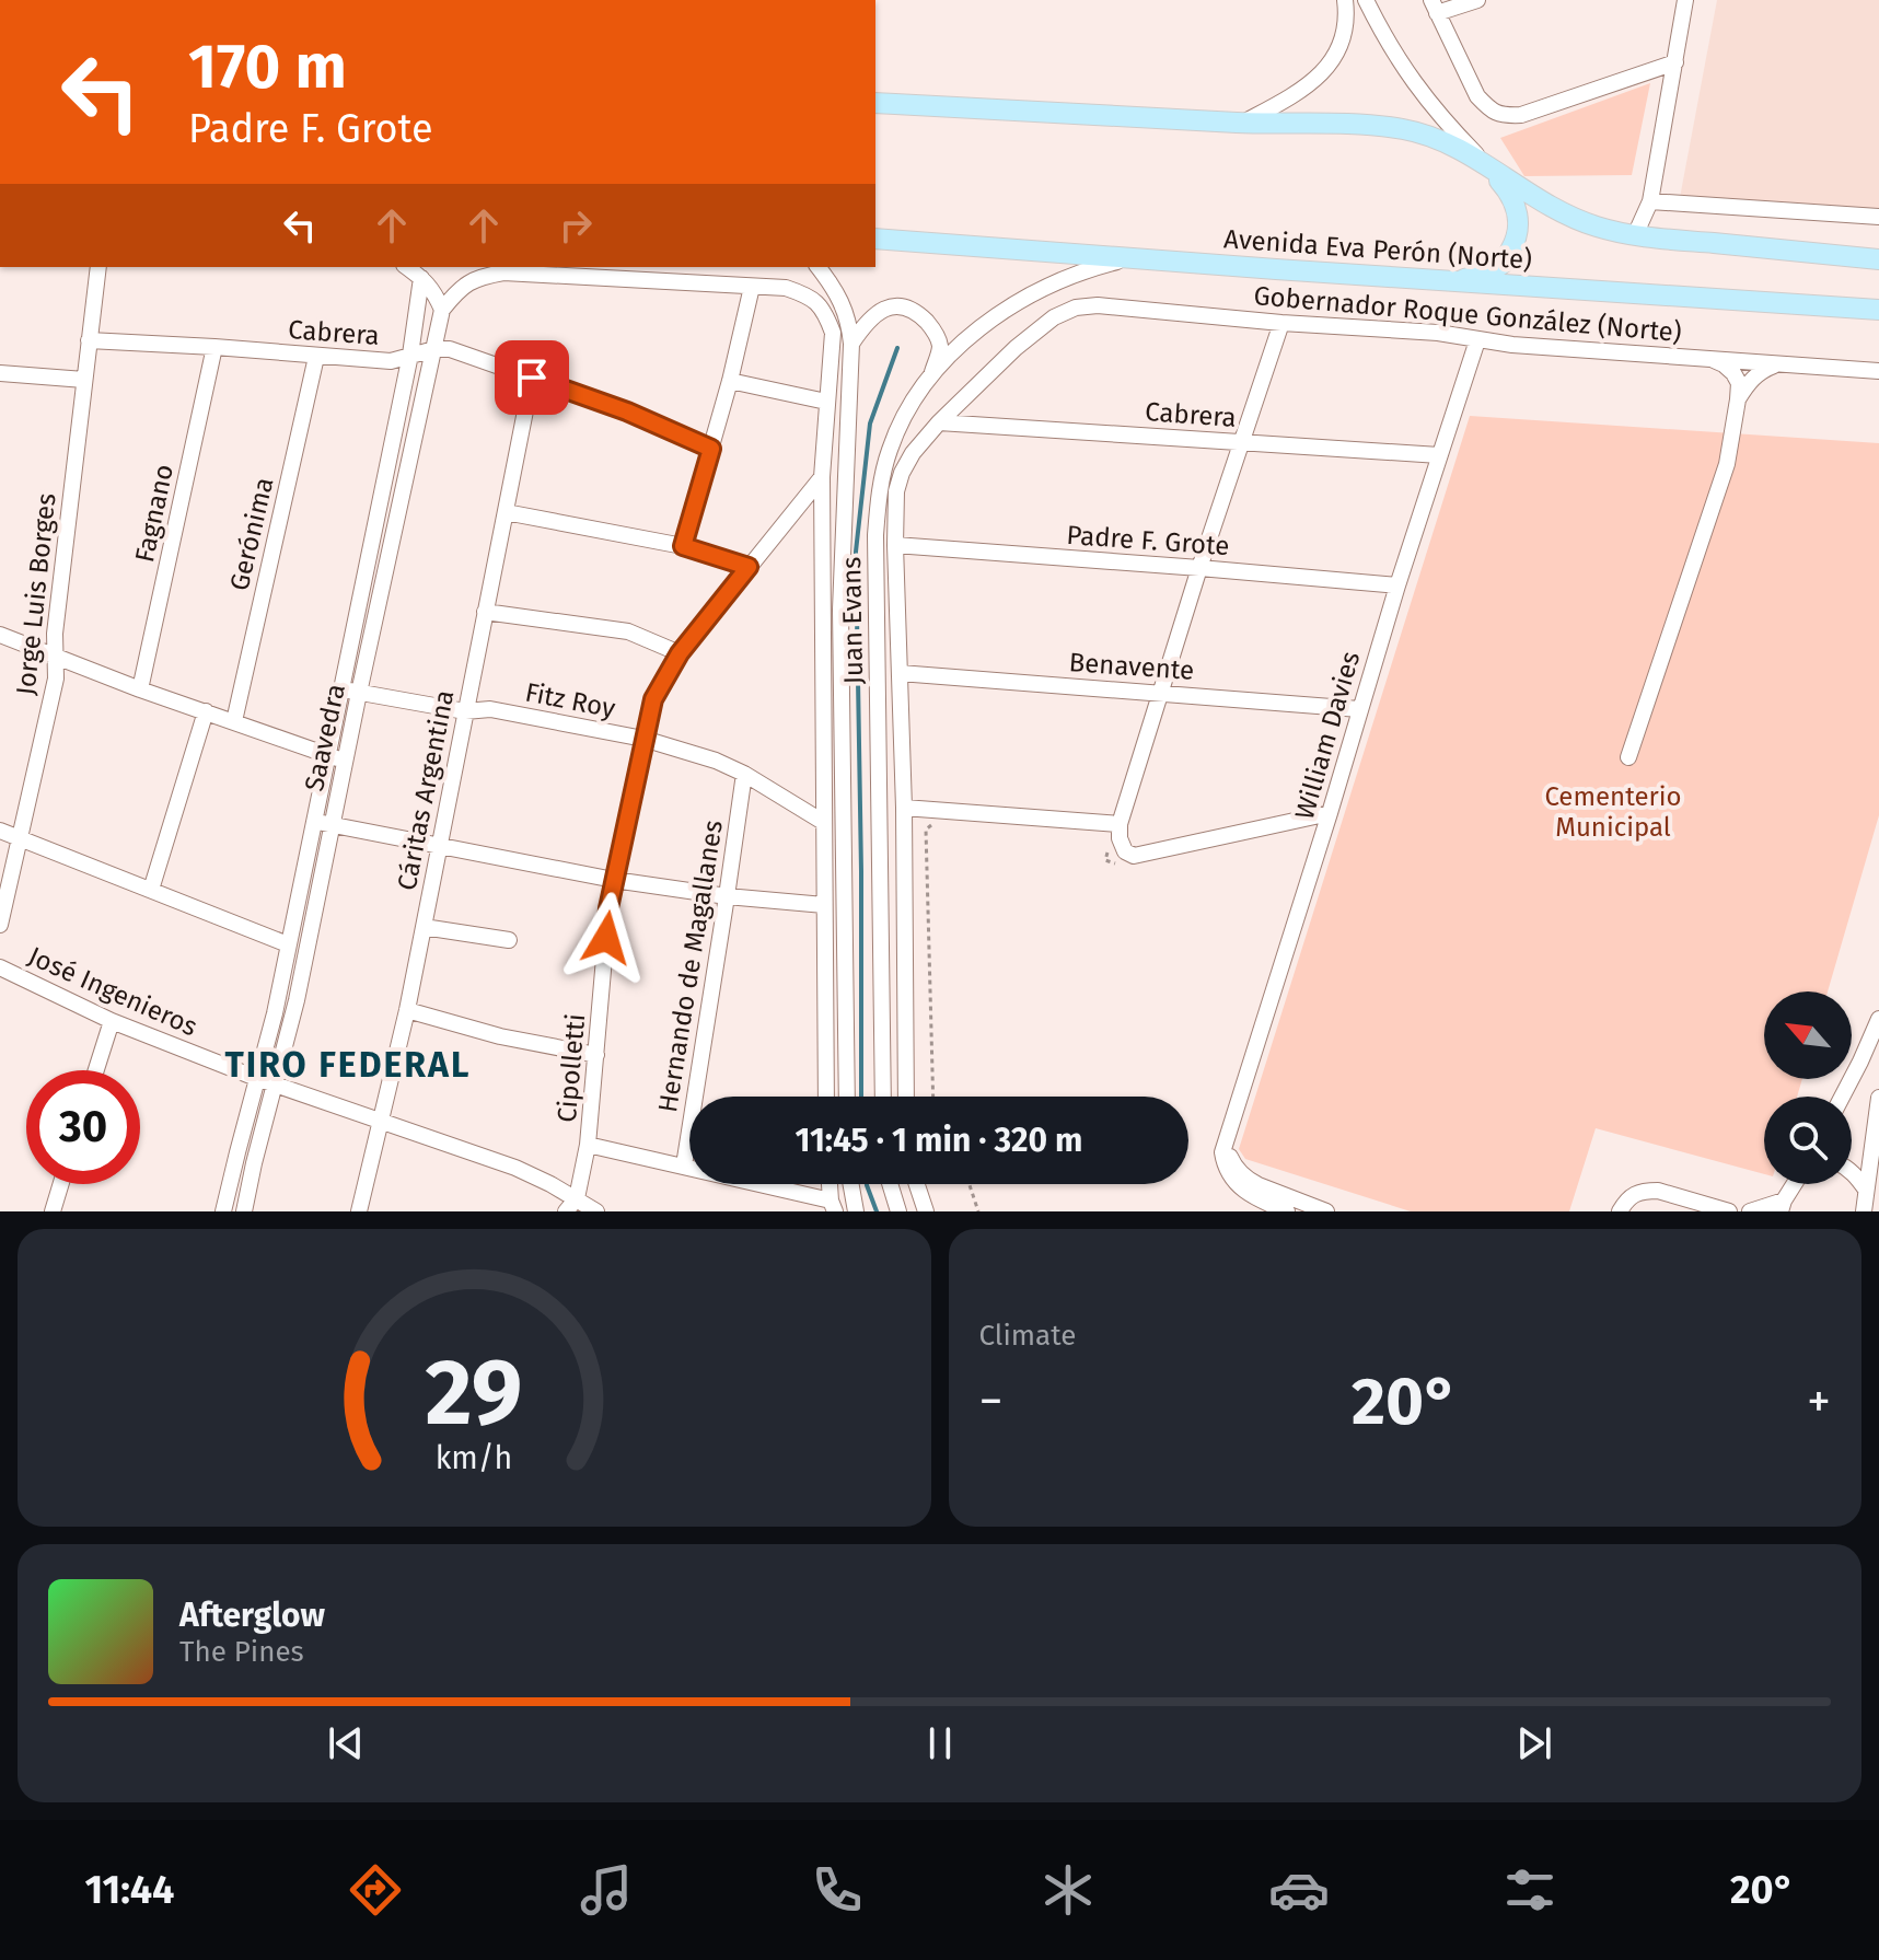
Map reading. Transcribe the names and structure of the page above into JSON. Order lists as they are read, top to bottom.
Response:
{
  "streets": {
    "main road": ["Avenida Eva Perón (Norte)"],
    "street": [
      "Gobernador Roque González (Norte)",
      "Cabrera",
      "Fagnano",
      "Gerónima",
      "Padre F. Grote",
      "Jorge Luis Borges",
      "Juan Evans",
      "Benavente",
      "Fitz Roy",
      "William Davies",
      "Saavedra",
      "Cáritas Argentina",
      "Hernando de Magallanes",
      "José Ingenieros",
      "Cipolletti"
    ]
  },
  "crossings": [
    ["Avenida Eva Perón (Norte)", "Juan Evans"],
    ["Gobernador Roque González (Norte)", "Juan Evans"],
    ["Gobernador Roque González (Norte)", "William Davies"],
    ["Cabrera", "Fagnano"],
    ["Cabrera", "Gerónima"],
    ["Cabrera", "Jorge Luis Borges"],
    ["Cabrera", "Juan Evans"],
    ["Cabrera", "William Davies"],
    ["Cabrera", "Saavedra"],
    ["Cabrera", "Cáritas Argentina"],
    ["Padre F. Grote", "Juan Evans"],
    ["Padre F. Grote", "William Davies"],
    ["Juan Evans", "Benavente"],
    ["Juan Evans", "Fitz Roy"],
    ["Juan Evans", "Cipolletti"],
    ["Benavente", "William Davies"],
    ["Fitz Roy", "Saavedra"],
    ["Fitz Roy", "Cáritas Argentina"],
    ["Fitz Roy", "Hernando de Magallanes"],
    ["Fitz Roy", "Cipolletti"],
    ["Saavedra", "José Ingenieros"],
    ["Cáritas Argentina", "José Ingenieros"],
    ["José Ingenieros", "Cipolletti"]
  ],
  "districts": ["TIRO FEDERAL"],
  "parks": ["Cementerio Municipal"],
  "north": "top left",
  "page": {
    "turn": ["170 m", "Padre F. Grote"],
    "limit": "30",
    "trip": "11:45 · 1 min · 320 m",
    "tile": "Climate",
    "heat": ["−", "20°", "+"],
    "song": ["Afterglow", "The Pines"],
    "tabs": ["11:44", "20°"],
    "gauge": ["29", "km/h"]
  }
}
